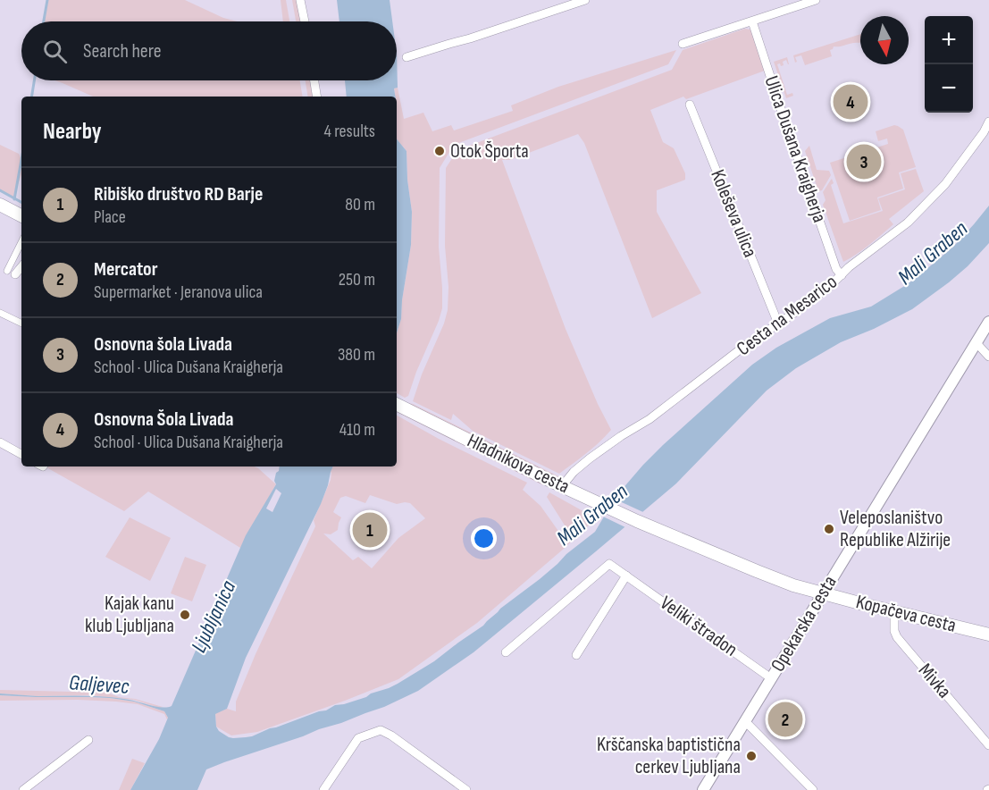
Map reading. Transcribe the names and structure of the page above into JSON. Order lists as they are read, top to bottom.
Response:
{
  "streets": {
    "main road": ["Hladnikova cesta", "Kopačeva cesta"],
    "street": [
      "Ulica Dušana Kraigherja",
      "Koleševa ulica",
      "Cesta na Mesarico",
      "Opekarska cesta",
      "Veliki štradon",
      "Mivka"
    ]
  },
  "crossings": [
    ["Ulica Dušana Kraigherja", "Cesta na Mesarico"],
    ["Koleševa ulica", "Cesta na Mesarico"],
    ["Cesta na Mesarico", "Hladnikova cesta"],
    ["Hladnikova cesta", "Kopačeva cesta"],
    ["Hladnikova cesta", "Opekarska cesta"],
    ["Kopačeva cesta", "Opekarska cesta"],
    ["Kopačeva cesta", "Mivka"],
    ["Opekarska cesta", "Veliki štradon"]
  ],
  "water": ["Mali Graben", "Ljubljanica", "Galjevec"],
  "places": [
    "Otok Športa",
    "Veleposlaništvo Republike Alžirije",
    "Kajak kanu klub Ljubljana",
    "Krščanska baptistična cerkev Ljubljana"
  ],
  "north": "bottom",
  "page": {
    "map_buttons": ["+", "−"],
    "search": "Search here",
    "pins": [
      "4",
      "3",
      "1",
      "2"
    ],
    "heading": ["Nearby", "4 results"],
    "list": [
      {
        "mark": "1",
        "name": "Ribiško društvo RD Barje",
        "note": "Place",
        "value": "80 m"
      },
      {
        "mark": "2",
        "name": "Mercator",
        "note": "Supermarket · Jeranova ulica",
        "value": "250 m"
      },
      {
        "mark": "3",
        "name": "Osnovna šola Livada",
        "note": "School · Ulica Dušana Kraigherja",
        "value": "380 m"
      },
      {
        "mark": "4",
        "name": "Osnovna Šola Livada",
        "note": "School · Ulica Dušana Kraigherja",
        "value": "410 m"
      }
    ]
  }
}
